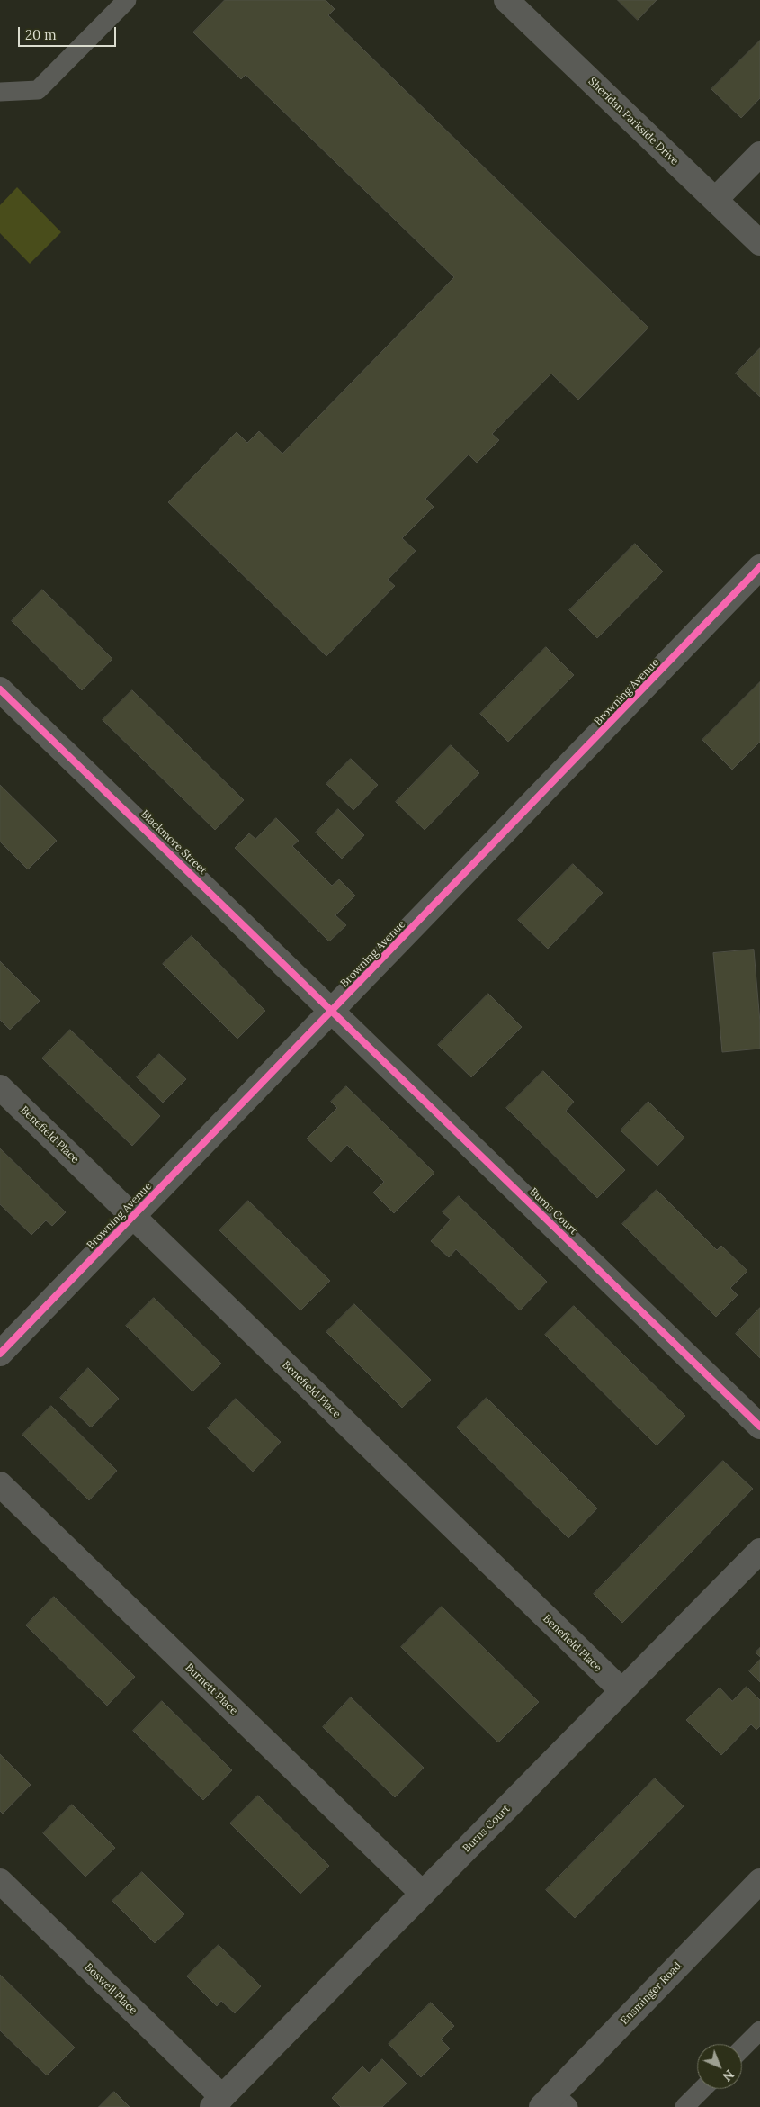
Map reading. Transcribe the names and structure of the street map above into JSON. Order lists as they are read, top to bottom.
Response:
{
  "streets": {
    "street": [
      "Sheridan Parkside Drive",
      "Browning Avenue",
      "Blackmore Street",
      "Benefield Place",
      "Burns Court",
      "Burnett Place",
      "Boswell Place",
      "Ensminger Road"
    ]
  },
  "crossings": [
    ["Browning Avenue", "Blackmore Street"],
    ["Browning Avenue", "Benefield Place"],
    ["Browning Avenue", "Burns Court"],
    ["Blackmore Street", "Burns Court"],
    ["Benefield Place", "Burns Court"],
    ["Burns Court", "Burnett Place"],
    ["Burns Court", "Boswell Place"]
  ],
  "scale_bar": "20 m",
  "north": "bottom right"
}
